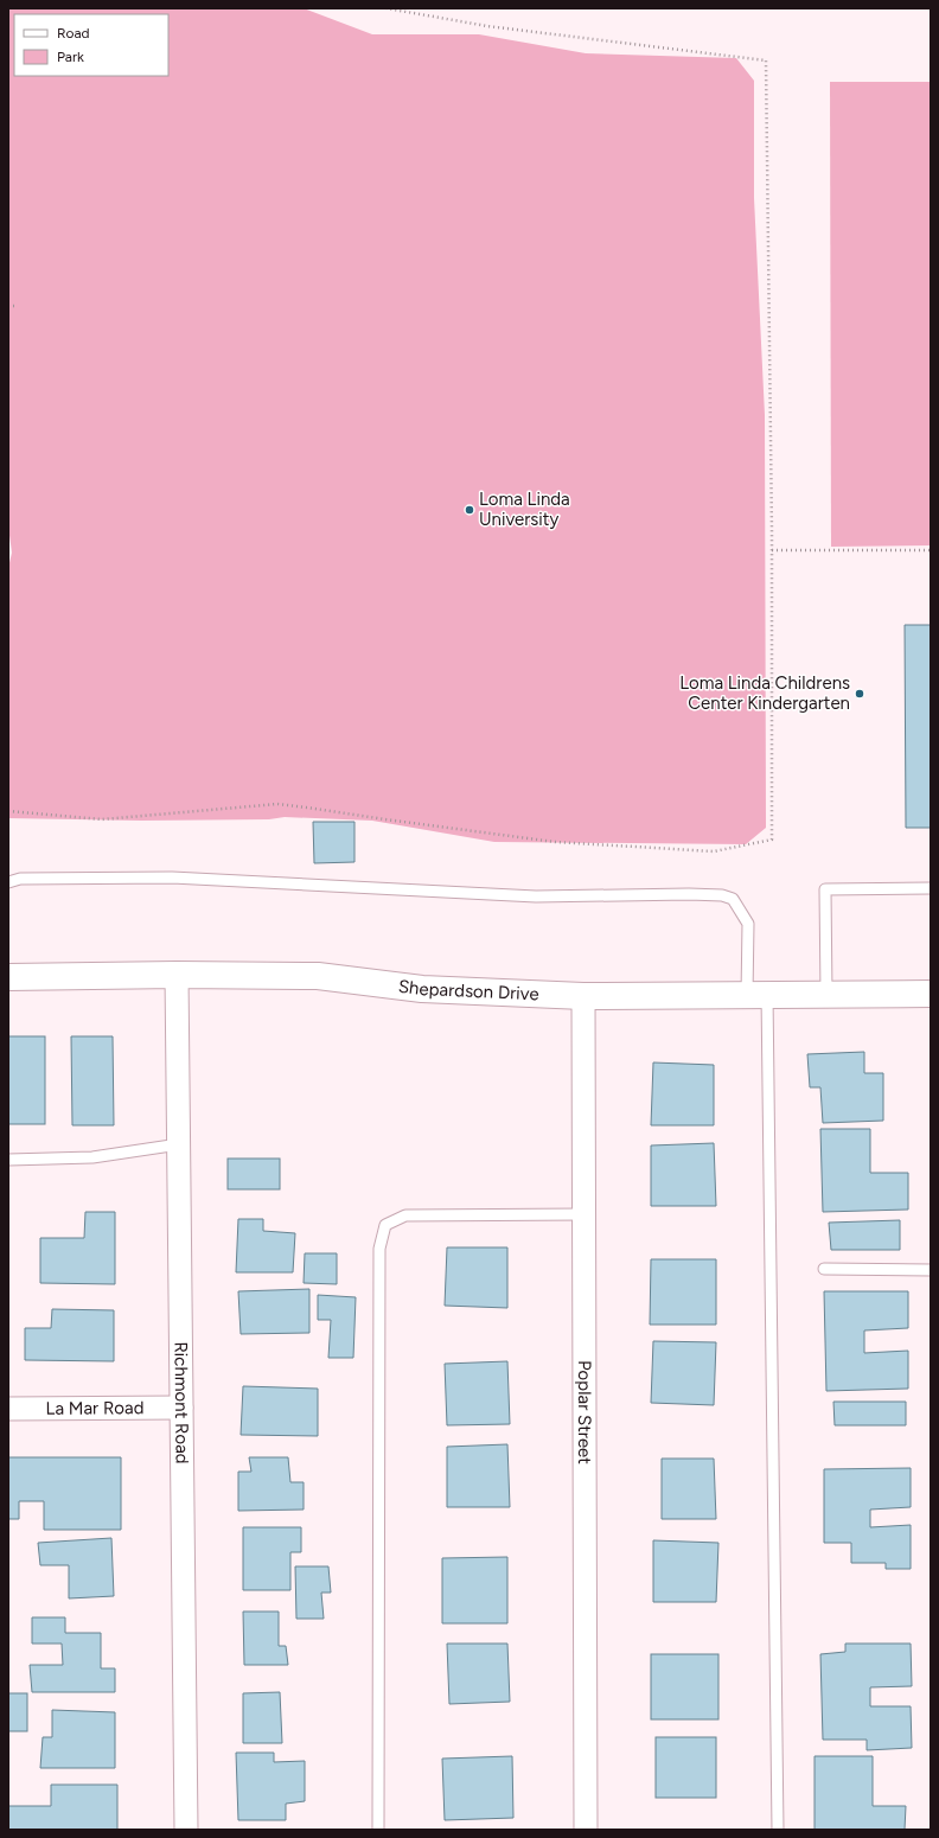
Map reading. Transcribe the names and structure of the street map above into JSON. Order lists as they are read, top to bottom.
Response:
{
  "streets": {
    "street": [
      "Shepardson Drive",
      "Richmont Road",
      "La Mar Road",
      "Poplar Street"
    ]
  },
  "crossings": [
    ["Shepardson Drive", "Richmont Road"],
    ["Shepardson Drive", "Poplar Street"],
    ["Richmont Road", "La Mar Road"]
  ],
  "places": ["Loma Linda University", "Loma Linda Childrens Center Kindergarten"],
  "legend": ["Road", "Park"]
}
